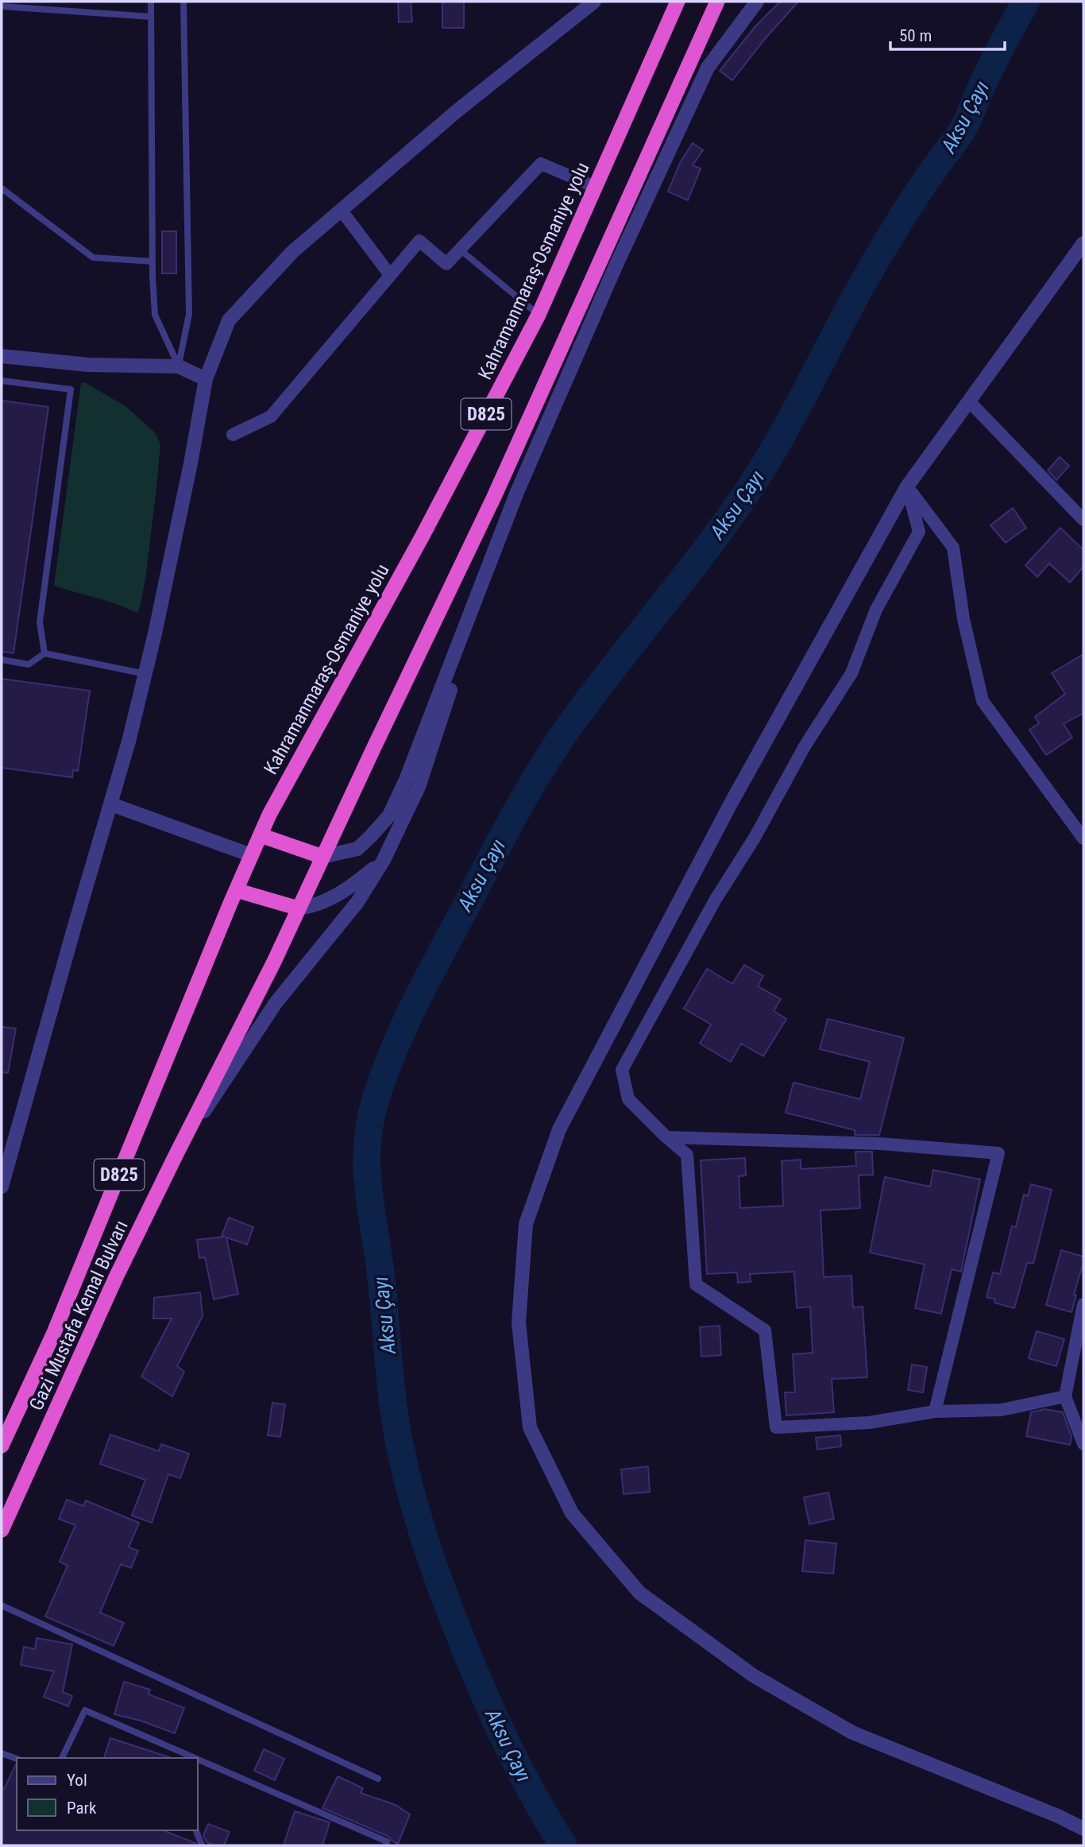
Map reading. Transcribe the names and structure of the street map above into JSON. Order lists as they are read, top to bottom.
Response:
{
  "streets": {
    "highway": ["Kahramanmaraş-Osmaniye yolu", "D825", "Gazi Mustafa Kemal Bulvarı"]
  },
  "crossings": [
    ["Kahramanmaraş-Osmaniye yolu", "Gazi Mustafa Kemal Bulvarı"]
  ],
  "water": ["Aksu Çayı"],
  "legend": ["Yol", "Park"],
  "scale_bar": "50 m"
}
